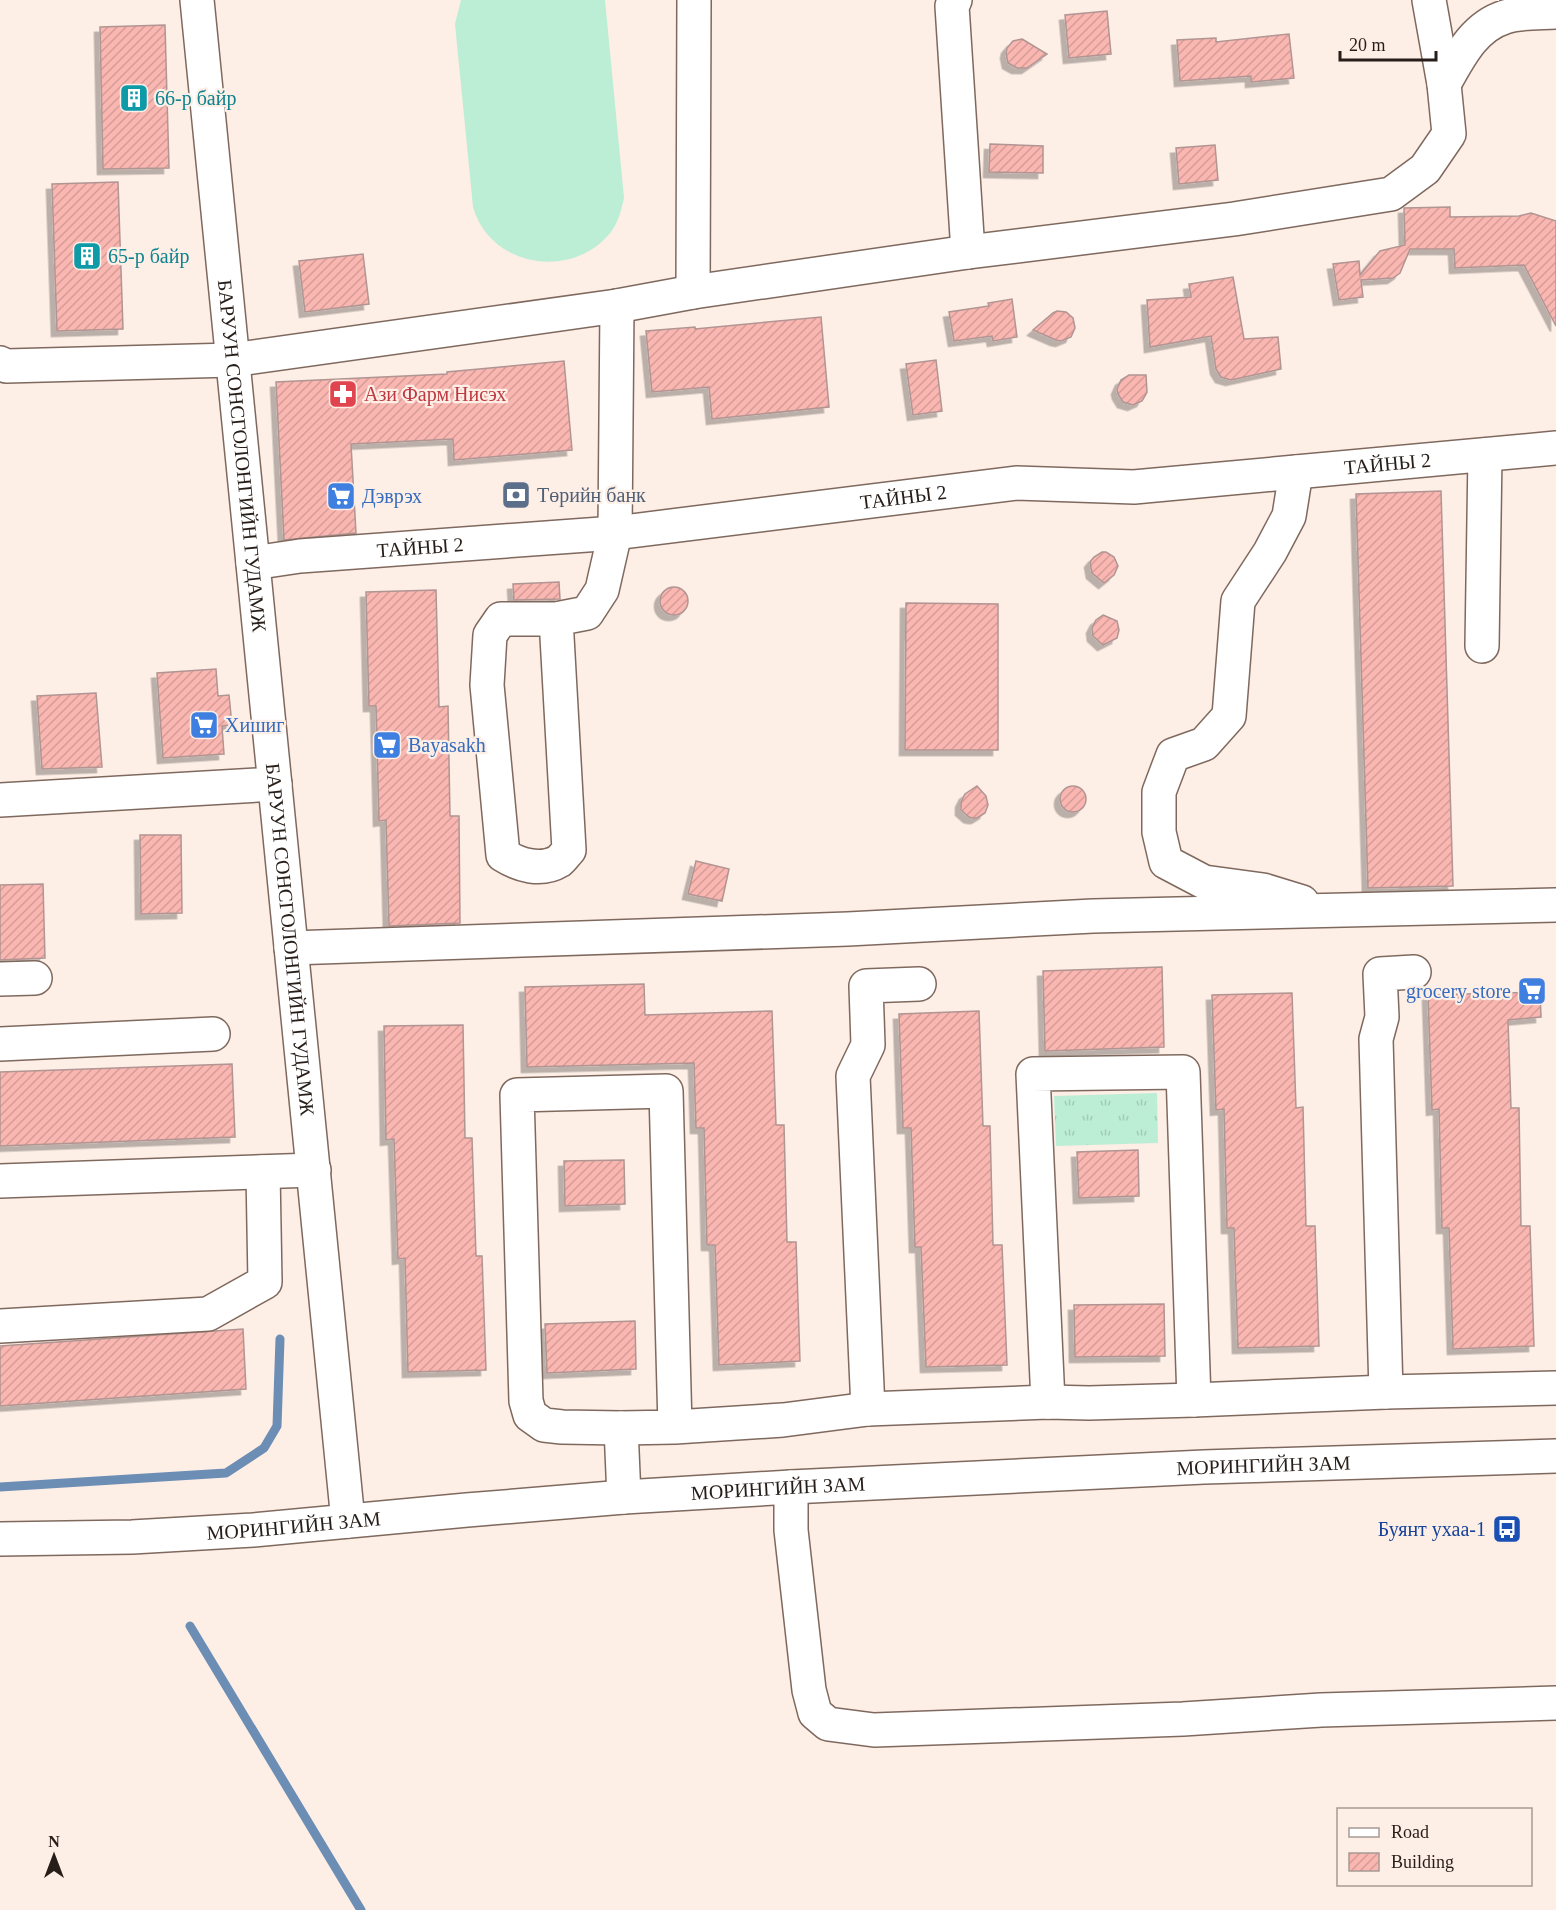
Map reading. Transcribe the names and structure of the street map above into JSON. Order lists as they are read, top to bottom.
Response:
{
  "streets": {
    "street": ["БАРУУН СОНСГОЛОНГИЙН ГУДАМЖ", "ТАЙНЫ 2", "МОРИНГИЙН ЗАМ"]
  },
  "crossings": [
    ["БАРУУН СОНСГОЛОНГИЙН ГУДАМЖ", "ТАЙНЫ 2"],
    ["БАРУУН СОНСГОЛОНГИЙН ГУДАМЖ", "МОРИНГИЙН ЗАМ"]
  ],
  "places": {
    "building": ["66-р байр", "65-р байр"],
    "pharmacy": ["Ази Фарм Нисэх"],
    "bank": ["Төрийн банк"],
    "supermarket": [
      "Дэврэх",
      "Хишиг",
      "Bayasakh",
      "grocery store"
    ],
    "bus stop": ["Буянт ухаа-1"]
  },
  "legend": ["Road", "Building"],
  "scale_bar": "20 m",
  "north": "top"
}
